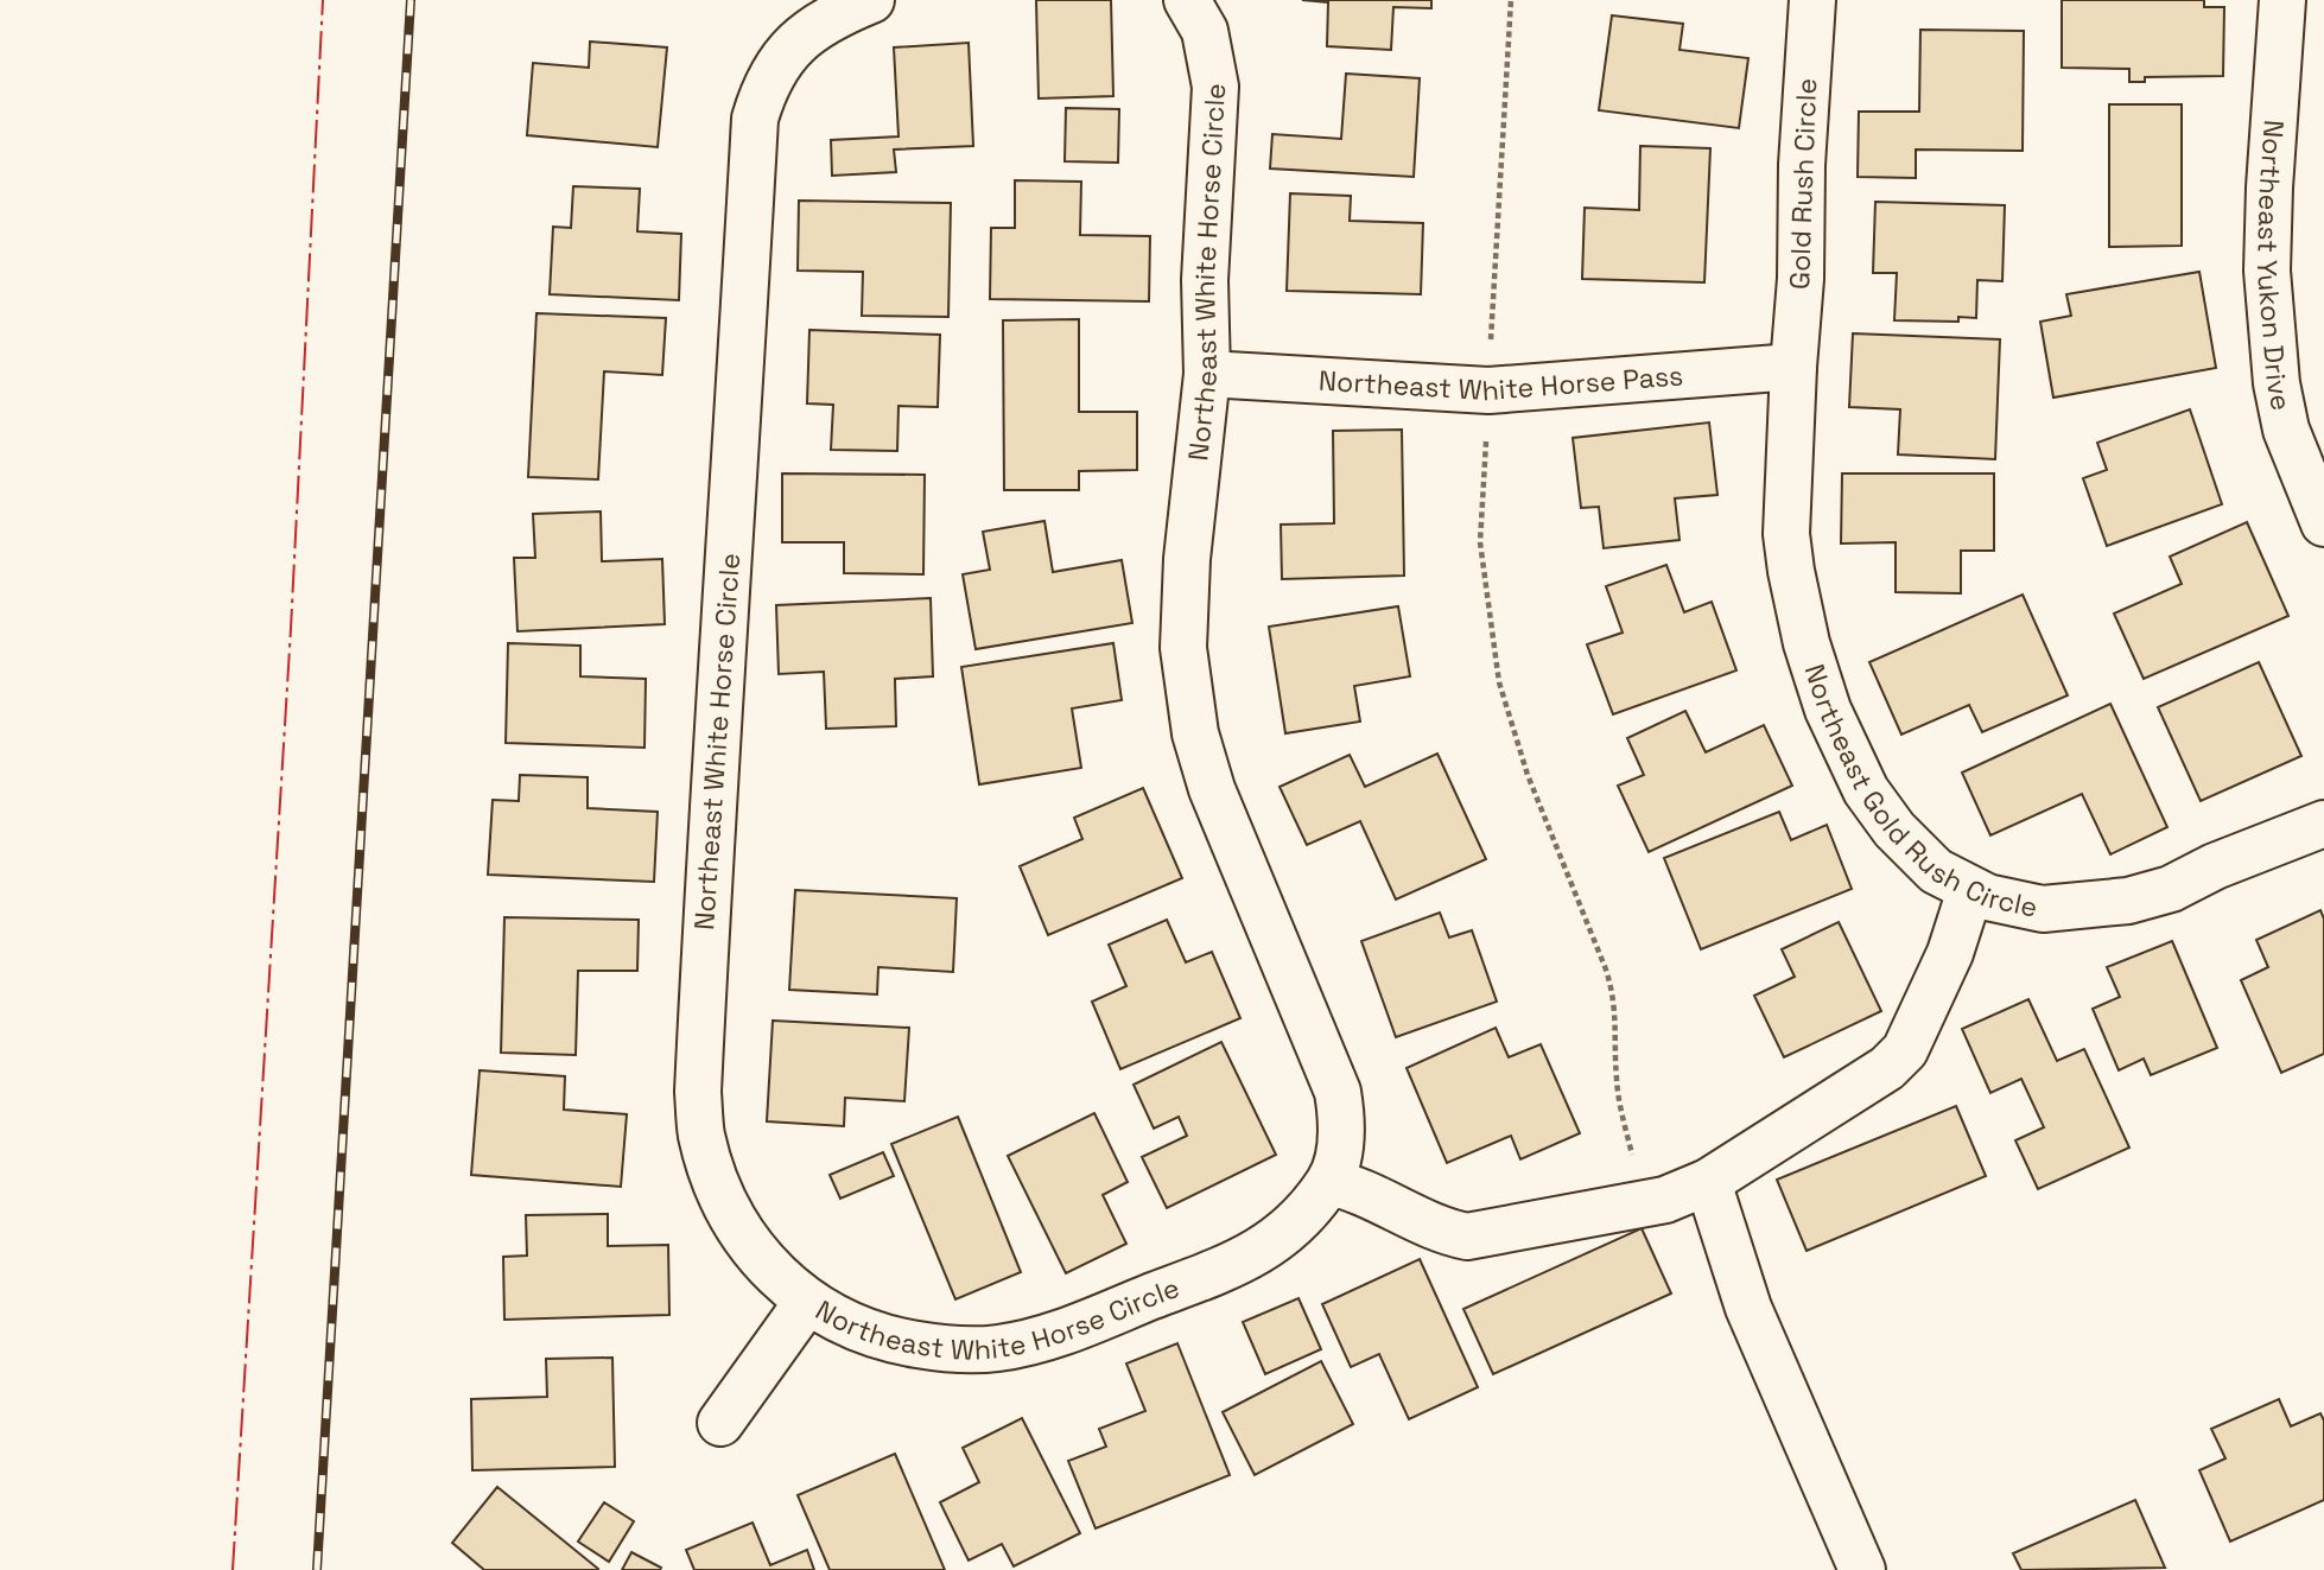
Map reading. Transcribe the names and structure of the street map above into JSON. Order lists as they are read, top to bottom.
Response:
{
  "streets": {
    "street": [
      "Gold Rush Circle",
      "Northeast Yukon Drive",
      "Northeast White Horse Circle",
      "Northeast White Horse Pass",
      "Northeast Gold Rush Circle"
    ]
  },
  "crossings": [
    ["Gold Rush Circle", "Northeast White Horse Pass"],
    ["Gold Rush Circle", "Northeast Gold Rush Circle"],
    ["Northeast White Horse Circle", "Northeast White Horse Pass"],
    ["Northeast White Horse Pass", "Northeast Gold Rush Circle"]
  ]
}
